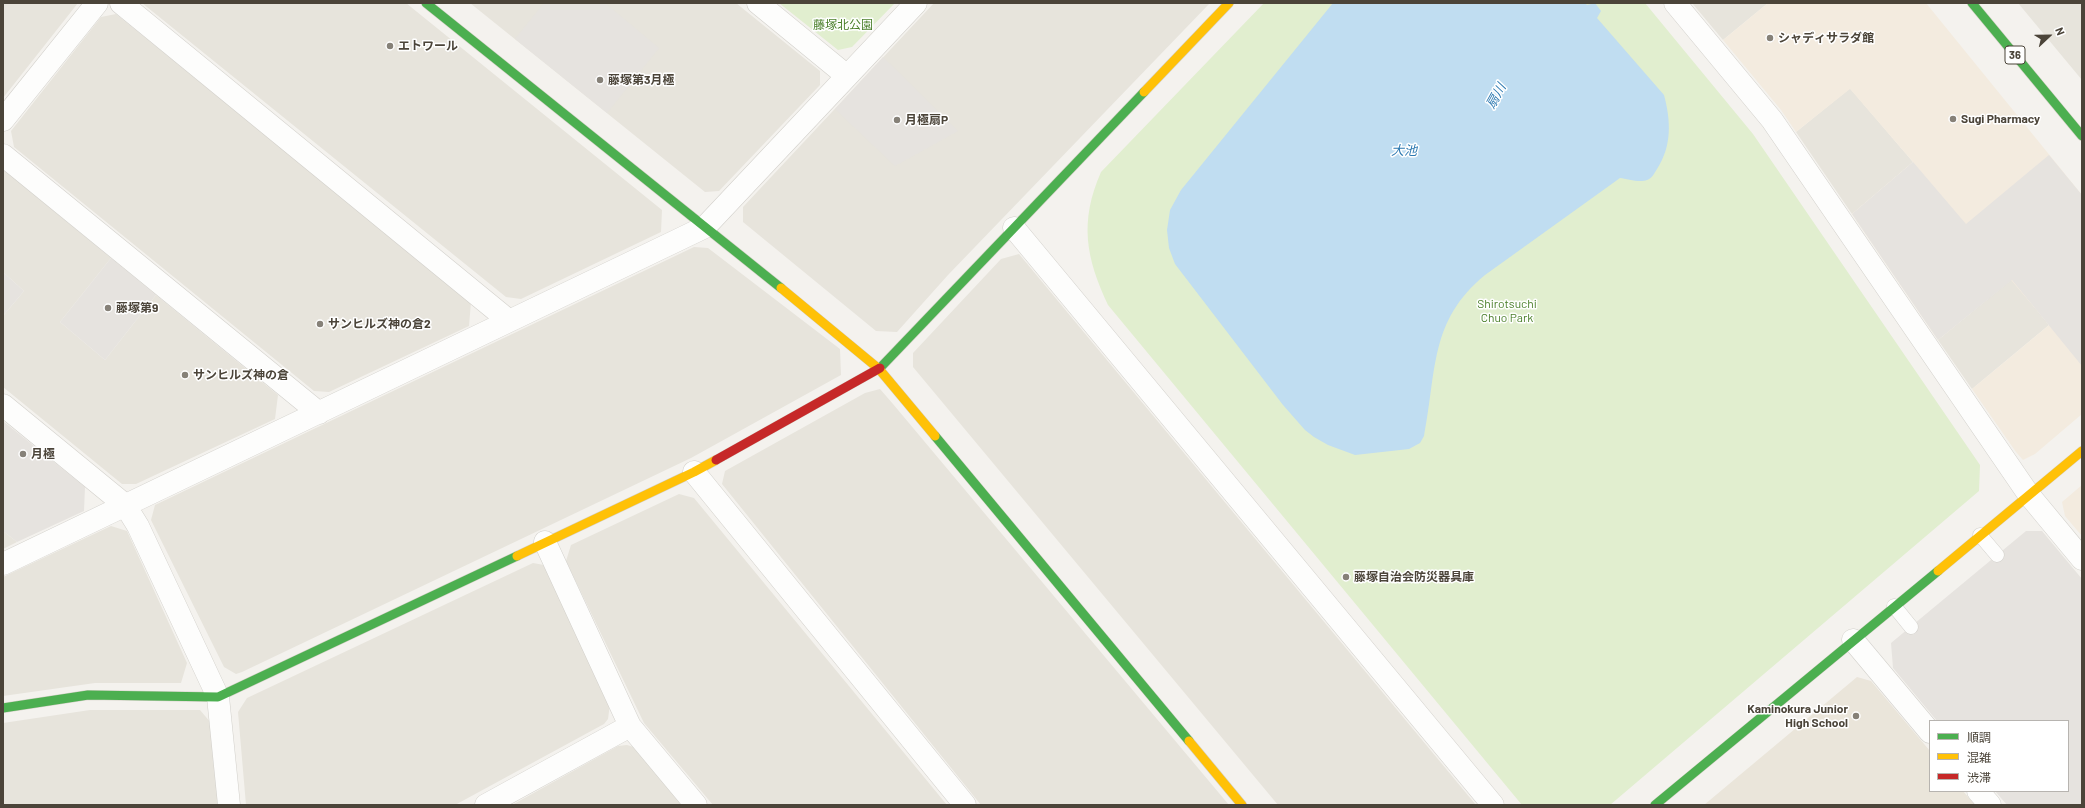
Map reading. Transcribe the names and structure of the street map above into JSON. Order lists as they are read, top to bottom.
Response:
{
  "streets": {
    "street": ["36"]
  },
  "water": ["扇川", "大池"],
  "parks": ["藤塚北公園", "Shirotsuchi Chuo Park"],
  "places": [
    "シャディサラダ館",
    "エトワール",
    "藤塚第3月極",
    "Sugi Pharmacy",
    "月極扇P",
    "藤塚第9",
    "サンヒルズ神の倉2",
    "サンヒルズ神の倉",
    "月極",
    "藤塚自治会防災器具庫",
    "Kaminokura Junior High School"
  ],
  "legend": ["順調", "混雑", "渋滞"],
  "north": "right"
}
